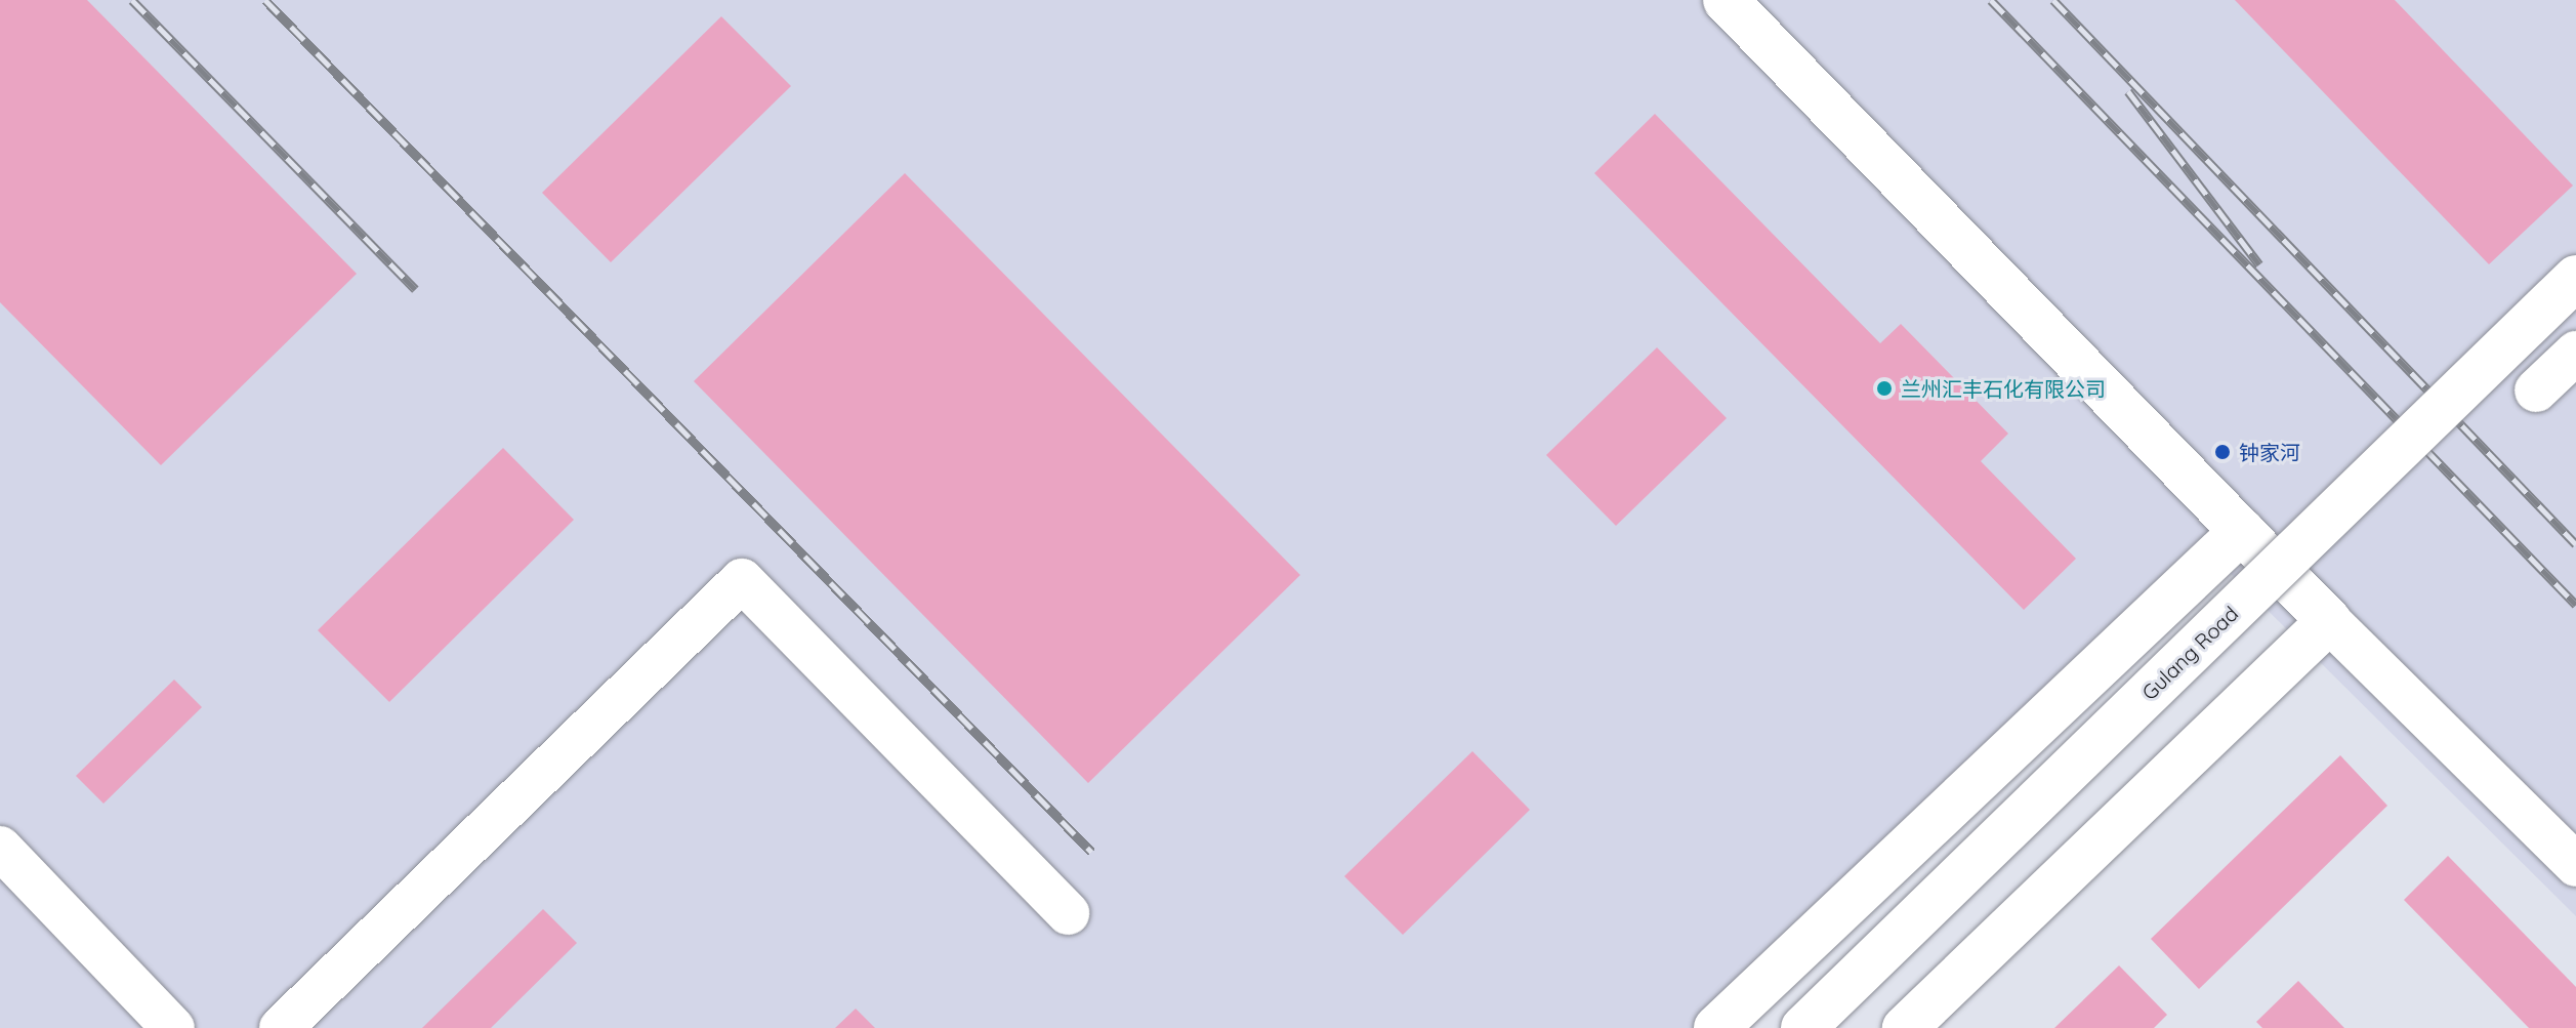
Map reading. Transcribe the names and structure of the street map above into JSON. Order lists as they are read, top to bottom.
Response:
{
  "streets": {
    "street": ["Gulang Road"]
  },
  "places": ["兰州汇丰石化有限公司", "钟家河"]
}
